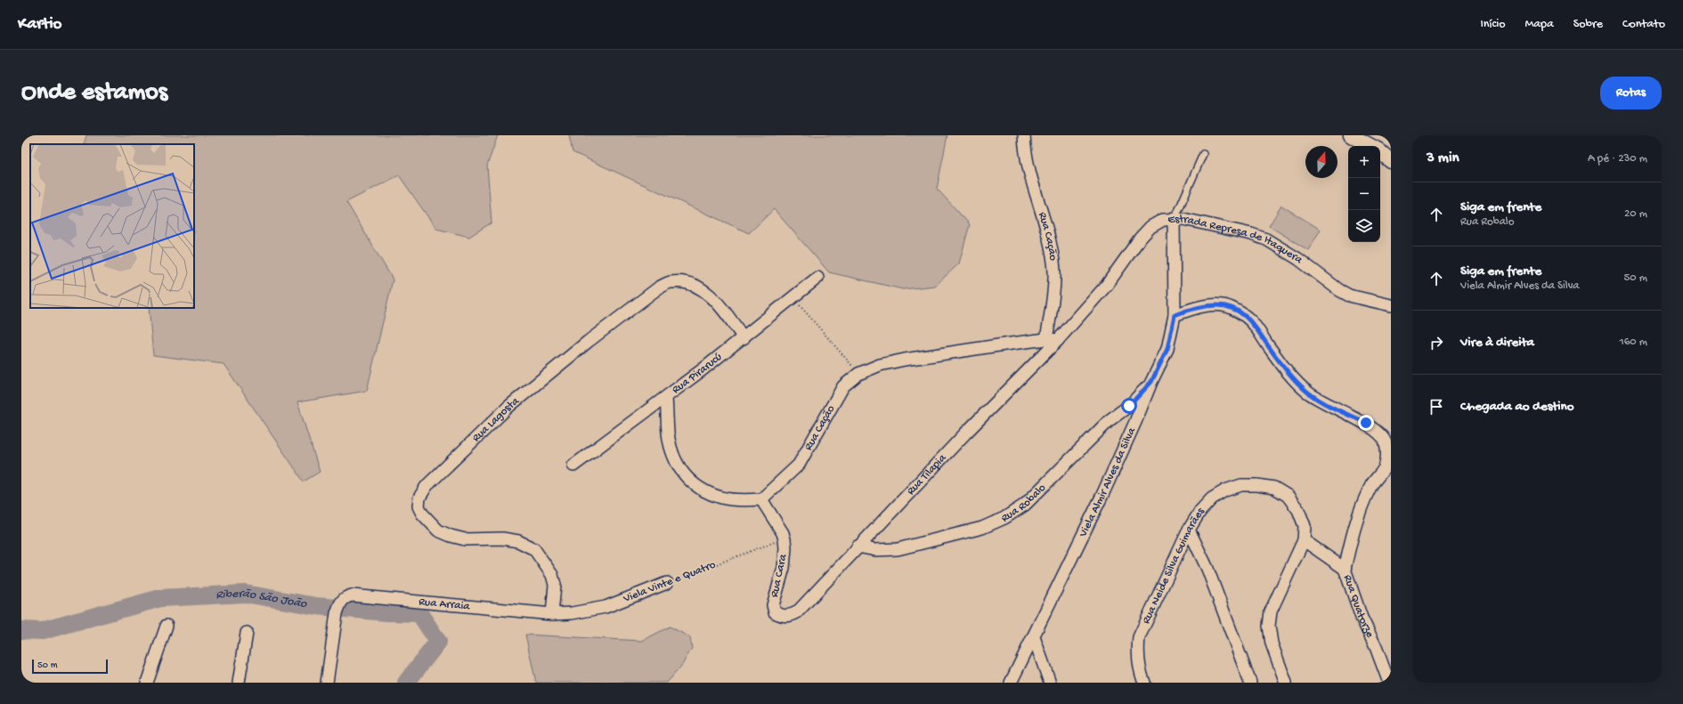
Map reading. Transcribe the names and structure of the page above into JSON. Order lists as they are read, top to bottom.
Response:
{
  "streets": {
    "street": [
      "Rua Cação",
      "Estrada Represa de Itaquera",
      "Rua Pirarucú",
      "Rua Lagosta",
      "Rua Tilapia",
      "Viela Almir Alves da Silva",
      "Rua Robalo",
      "Rua Neide Silva Guimarães",
      "Rua Cara",
      "Viela Vinte e Quatro",
      "Rua Arraia",
      "Rua Quatorze"
    ]
  },
  "crossings": [
    ["Rua Cação", "Estrada Represa de Itaquera"],
    ["Rua Cação", "Rua Tilapia"],
    ["Rua Cação", "Rua Cara"],
    ["Estrada Represa de Itaquera", "Rua Tilapia"],
    ["Estrada Represa de Itaquera", "Viela Almir Alves da Silva"],
    ["Rua Pirarucú", "Rua Lagosta"],
    ["Rua Lagosta", "Viela Vinte e Quatro"],
    ["Rua Lagosta", "Rua Arraia"],
    ["Rua Tilapia", "Rua Robalo"],
    ["Rua Tilapia", "Rua Cara"],
    ["Viela Almir Alves da Silva", "Rua Robalo"],
    ["Rua Cara", "Viela Vinte e Quatro"],
    ["Viela Vinte e Quatro", "Rua Arraia"]
  ],
  "water": ["Riberão São João"],
  "scale_bar": "50 m",
  "north": "top",
  "page": {
    "header": "Kartio",
    "nav": [
      "Início",
      "Mapa",
      "Sobre",
      "Contato"
    ],
    "buttons": "Rotas",
    "title": "Onde estamos",
    "heading": ["3 min", "A pé · 230 m"],
    "map_buttons": ["+", "−"],
    "list": [
      ["Siga em frente", "Rua Robalo", "20 m"],
      ["Siga em frente", "Viela Almir Alves da Silva", "50 m"],
      ["Vire à direita", "160 m"],
      "Chegada ao destino"
    ],
    "scale": "50 m"
  }
}
